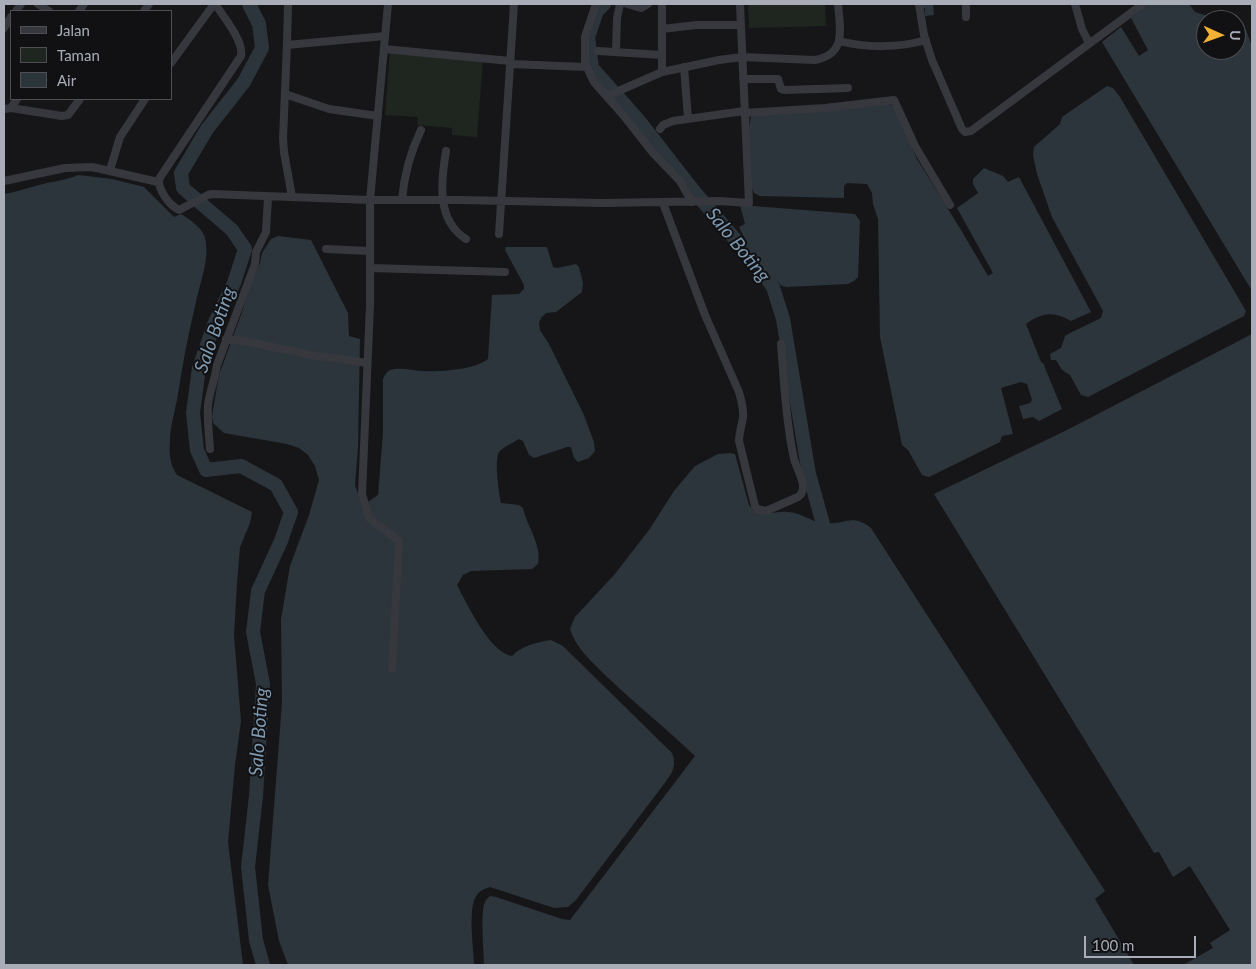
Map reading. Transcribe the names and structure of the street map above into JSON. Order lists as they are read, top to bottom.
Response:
{
  "water": ["Salo Boting"],
  "legend": ["Jalan", "Taman", "Air"],
  "scale_bar": "100 m",
  "north": "right"
}
